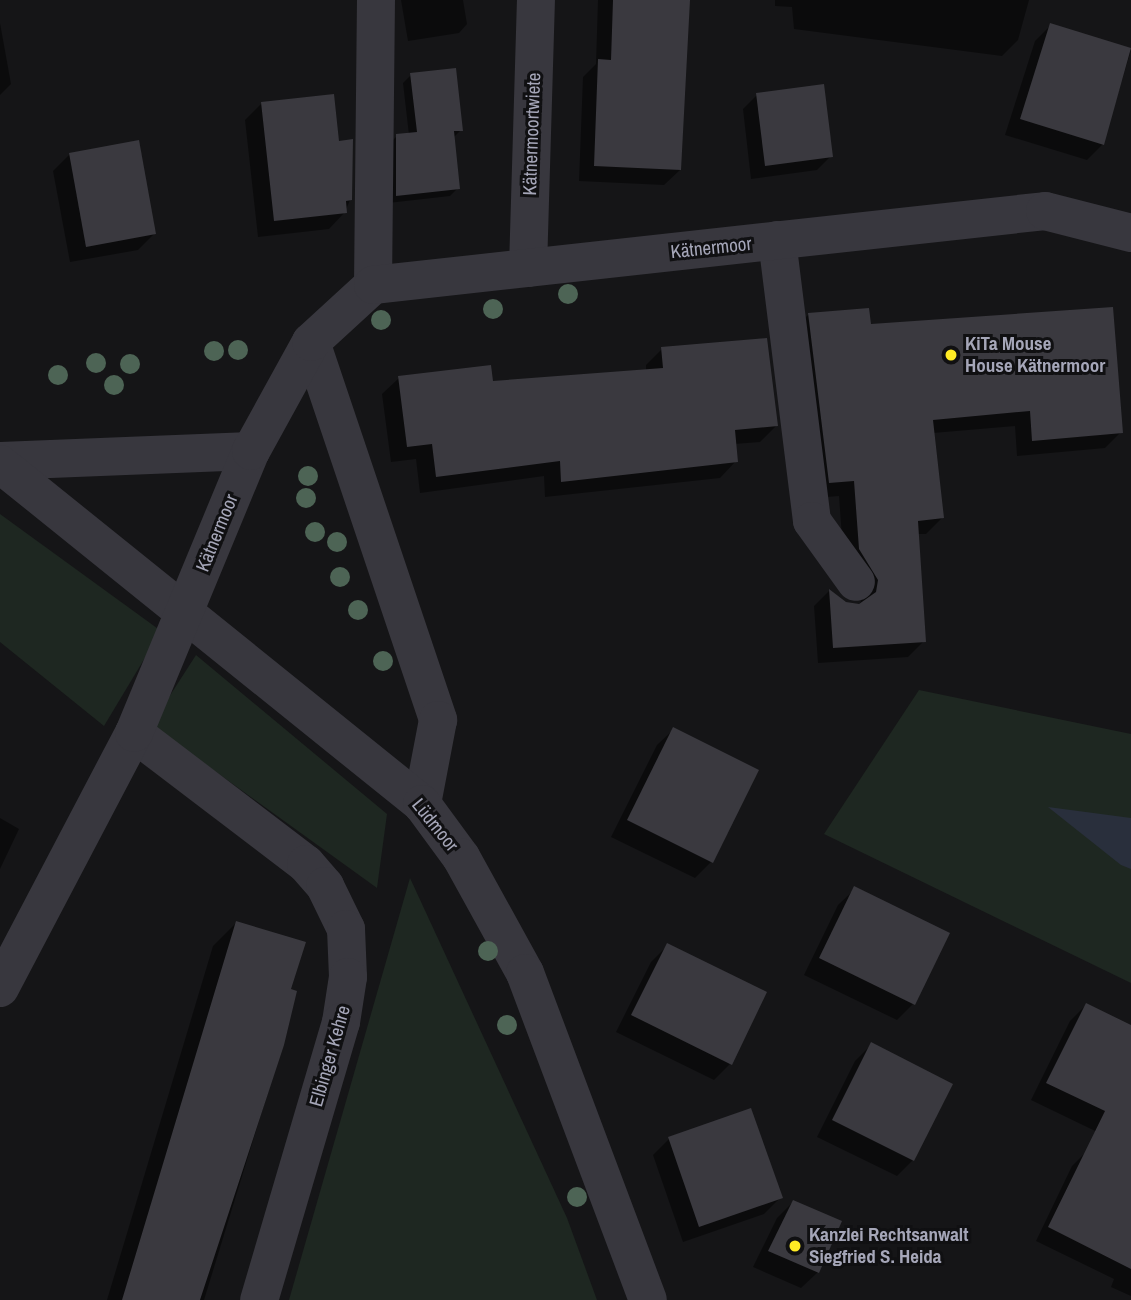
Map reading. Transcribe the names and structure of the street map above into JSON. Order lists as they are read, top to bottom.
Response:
{
  "streets": {
    "street": [
      "Kätnermoortwiete",
      "Kätnermoor",
      "Lüdmoor",
      "Elbinger Kehre"
    ]
  },
  "crossings": [
    ["Kätnermoortwiete", "Kätnermoor"],
    ["Kätnermoor", "Lüdmoor"]
  ],
  "places": ["KiTa Mouse House Kätnermoor", "Kanzlei Rechtsanwalt Siegfried S. Heida"]
}
